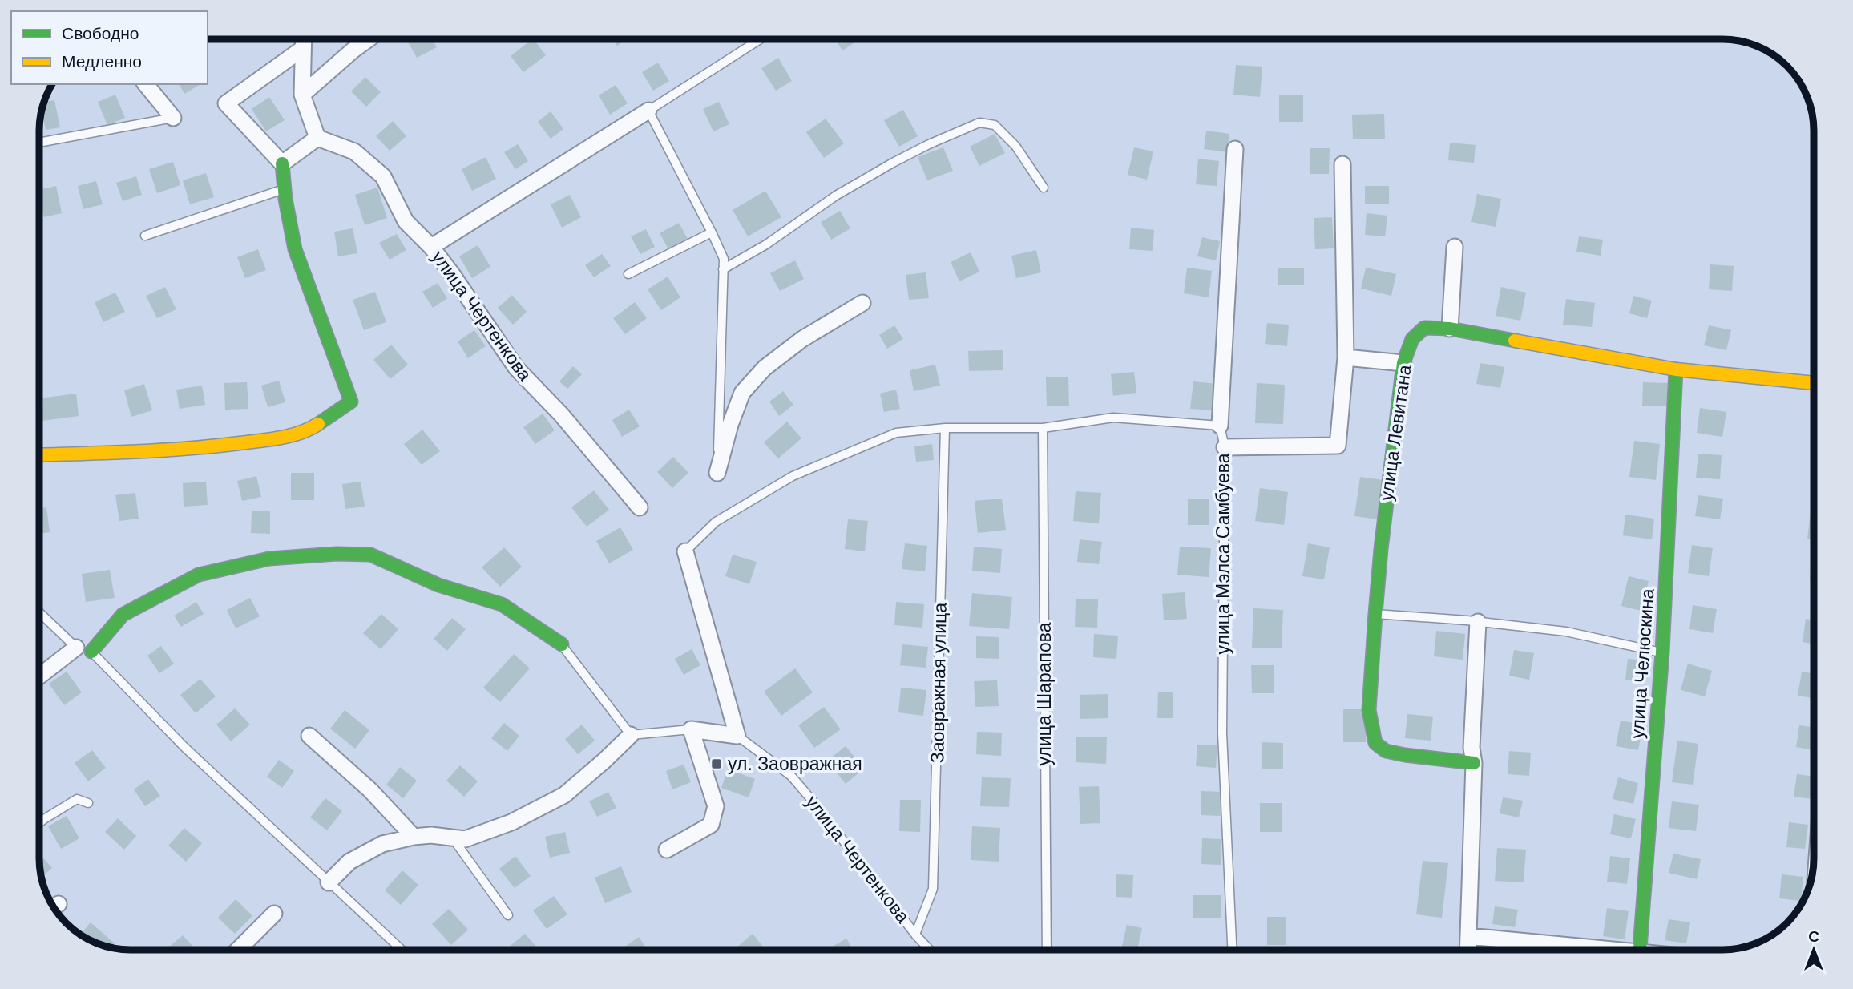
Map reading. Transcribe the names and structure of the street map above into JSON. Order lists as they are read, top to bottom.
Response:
{
  "streets": {
    "street": [
      "улица Чертенкова",
      "улица Левитана",
      "улица Мэлса Самбуева",
      "улица Челюскина"
    ],
    "lane": ["Заовражная улица", "улица Шарапова"]
  },
  "crossings": [
    ["улица Чертенкова", "Заовражная улица"],
    ["улица Левитана", "улица Челюскина"]
  ],
  "places": {
    "transit": ["ул. Заовражная"]
  },
  "legend": ["Свободно", "Медленно"],
  "north": "top"
}
